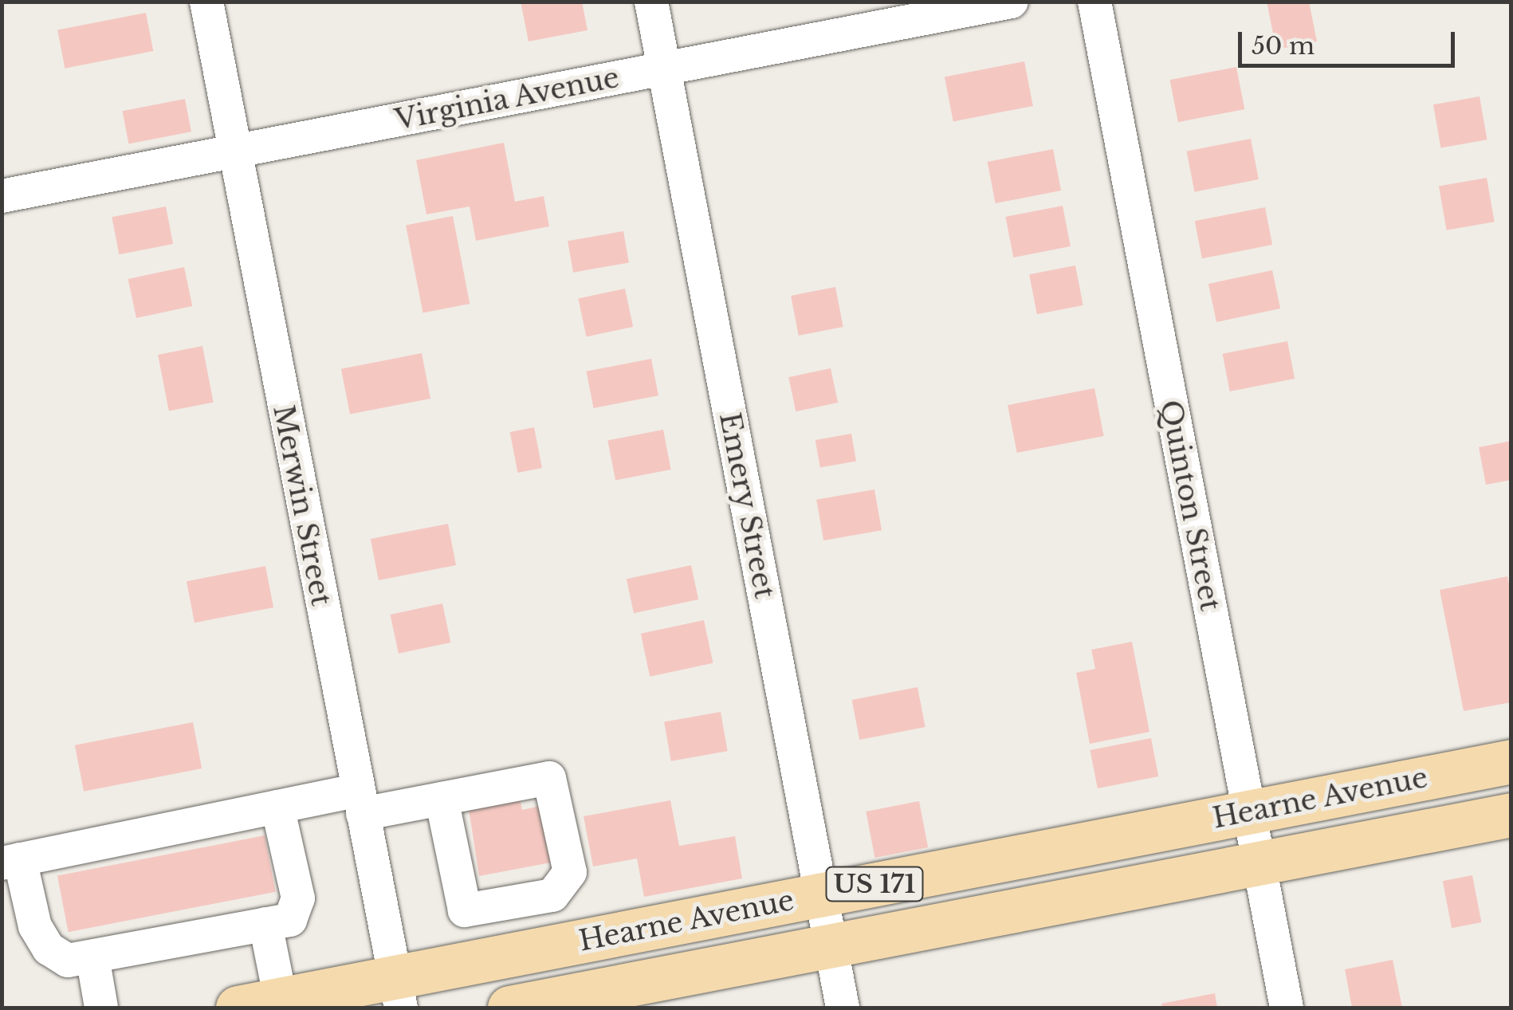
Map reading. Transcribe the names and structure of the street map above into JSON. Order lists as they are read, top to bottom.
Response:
{
  "streets": {
    "main road": ["Hearne Avenue", "US 171"],
    "street": [
      "Virginia Avenue",
      "Merwin Street",
      "Emery Street",
      "Quinton Street"
    ]
  },
  "crossings": [
    ["Virginia Avenue", "Merwin Street"],
    ["Virginia Avenue", "Emery Street"],
    ["Merwin Street", "Hearne Avenue"],
    ["Emery Street", "Hearne Avenue"],
    ["Quinton Street", "Hearne Avenue"]
  ],
  "scale_bar": "50 m"
}
